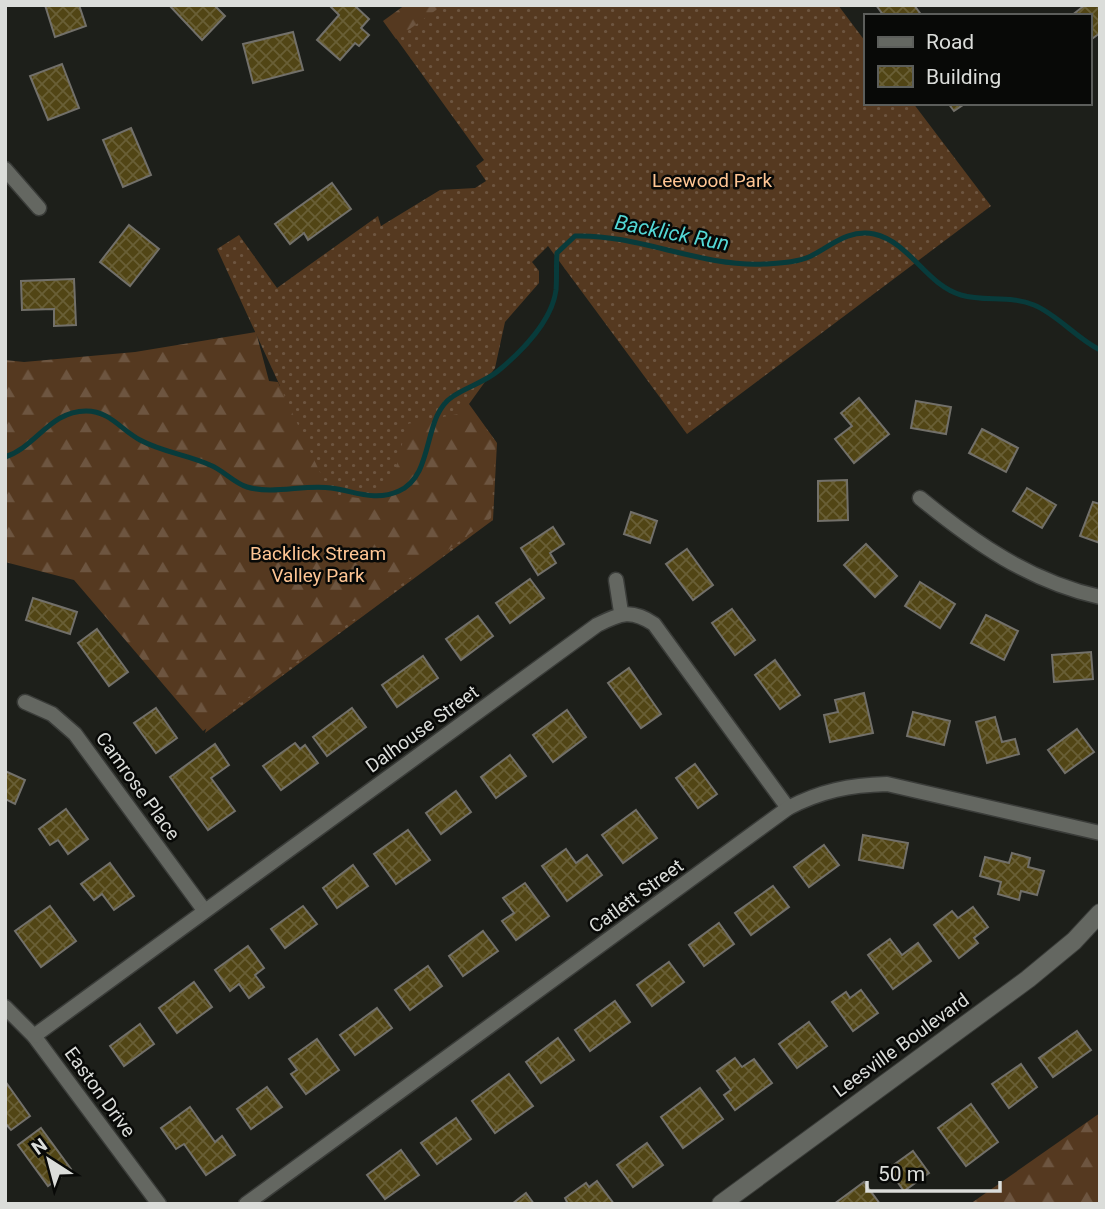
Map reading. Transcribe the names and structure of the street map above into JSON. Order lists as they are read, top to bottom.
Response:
{
  "streets": {
    "street": [
      "Dalhouse Street",
      "Camrose Place",
      "Catlett Street",
      "Leesville Boulevard",
      "Easton Drive"
    ]
  },
  "crossings": [
    ["Dalhouse Street", "Camrose Place"],
    ["Dalhouse Street", "Easton Drive"]
  ],
  "water": ["Backlick Run"],
  "parks": ["Leewood Park", "Backlick Stream Valley Park"],
  "legend": ["Road", "Building"],
  "scale_bar": "50 m",
  "north": "top left"
}
